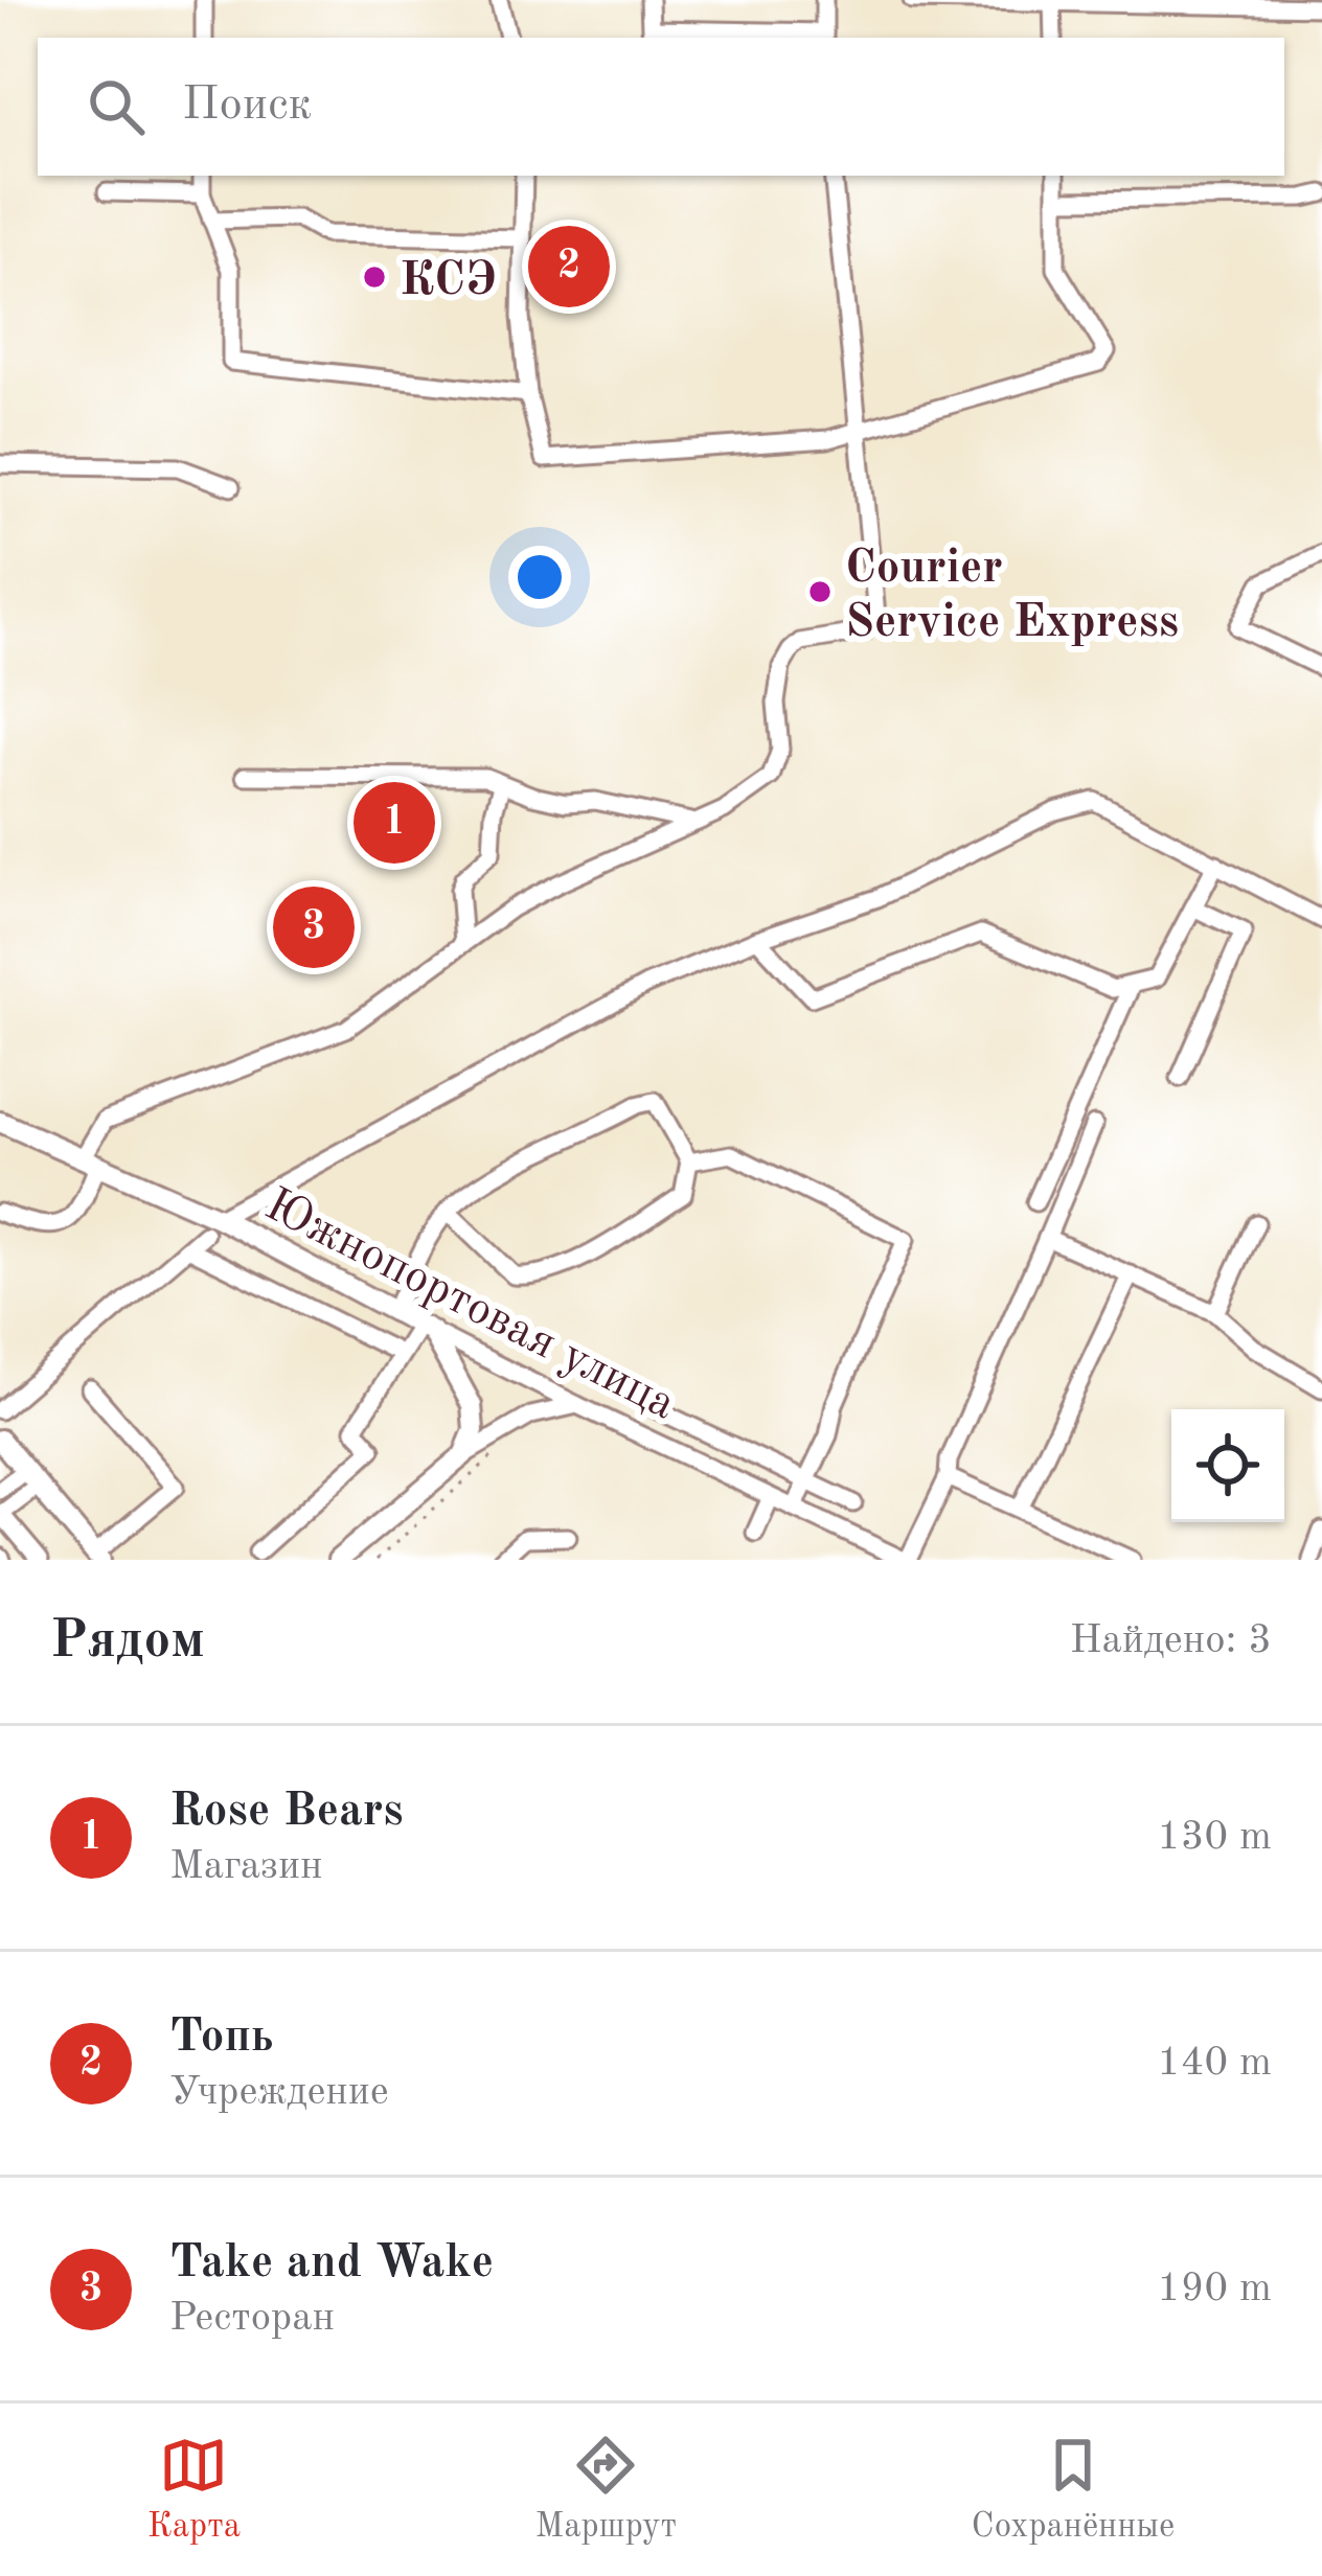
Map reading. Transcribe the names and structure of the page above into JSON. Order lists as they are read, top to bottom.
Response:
{
  "streets": {
    "main road": ["Южнопортовая улица"]
  },
  "places": ["КСЭ", "Courier Service Express"],
  "page": {
    "search": "Поиск",
    "pins": ["2", "1", "3"],
    "heading": ["Рядом", "Найдено: 3"],
    "list": [
      {
        "mark": "1",
        "name": "Rose Bears",
        "note": "Магазин",
        "value": "130 m"
      },
      {
        "mark": "2",
        "name": "Топь",
        "note": "Учреждение",
        "value": "140 m"
      },
      {
        "mark": "3",
        "name": "Take and Wake",
        "note": "Ресторан",
        "value": "190 m"
      }
    ],
    "nav": ["Карта", "Маршрут", "Сохранённые"]
  }
}
